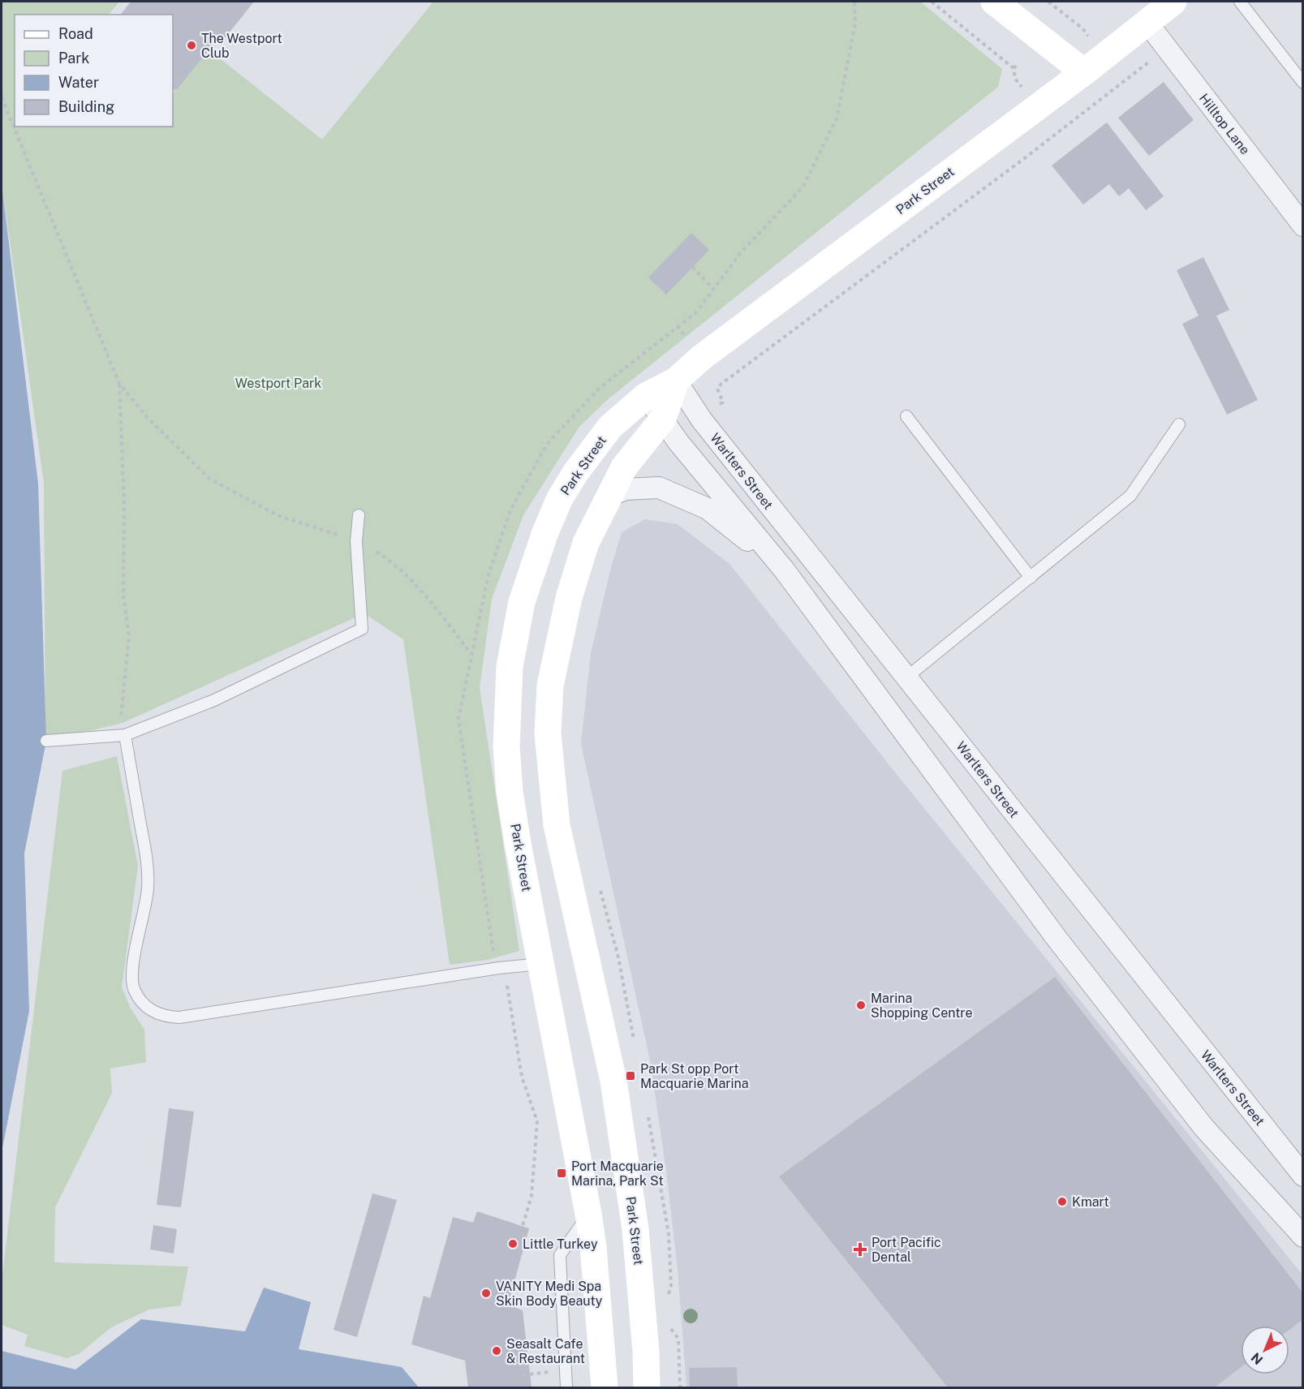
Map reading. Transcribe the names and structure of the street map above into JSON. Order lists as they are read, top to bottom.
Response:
{
  "streets": {
    "street": ["Hilltop Lane", "Park Street", "Warlters Street"]
  },
  "crossings": [
    ["Hilltop Lane", "Park Street"],
    ["Park Street", "Warlters Street"]
  ],
  "parks": ["Westport Park"],
  "places": {
    "other": [
      "The Westport Club",
      "Marina Shopping Centre",
      "Kmart",
      "Little Turkey",
      "VANITY Medi Spa Skin Body Beauty",
      "Seasalt Cafe & Restaurant"
    ],
    "transit": ["Park St opp Port Macquarie Marina", "Port Macquarie Marina, Park St"],
    "health": ["Port Pacific Dental"]
  },
  "legend": [
    "Road",
    "Park",
    "Water",
    "Building"
  ],
  "north": "bottom left"
}
